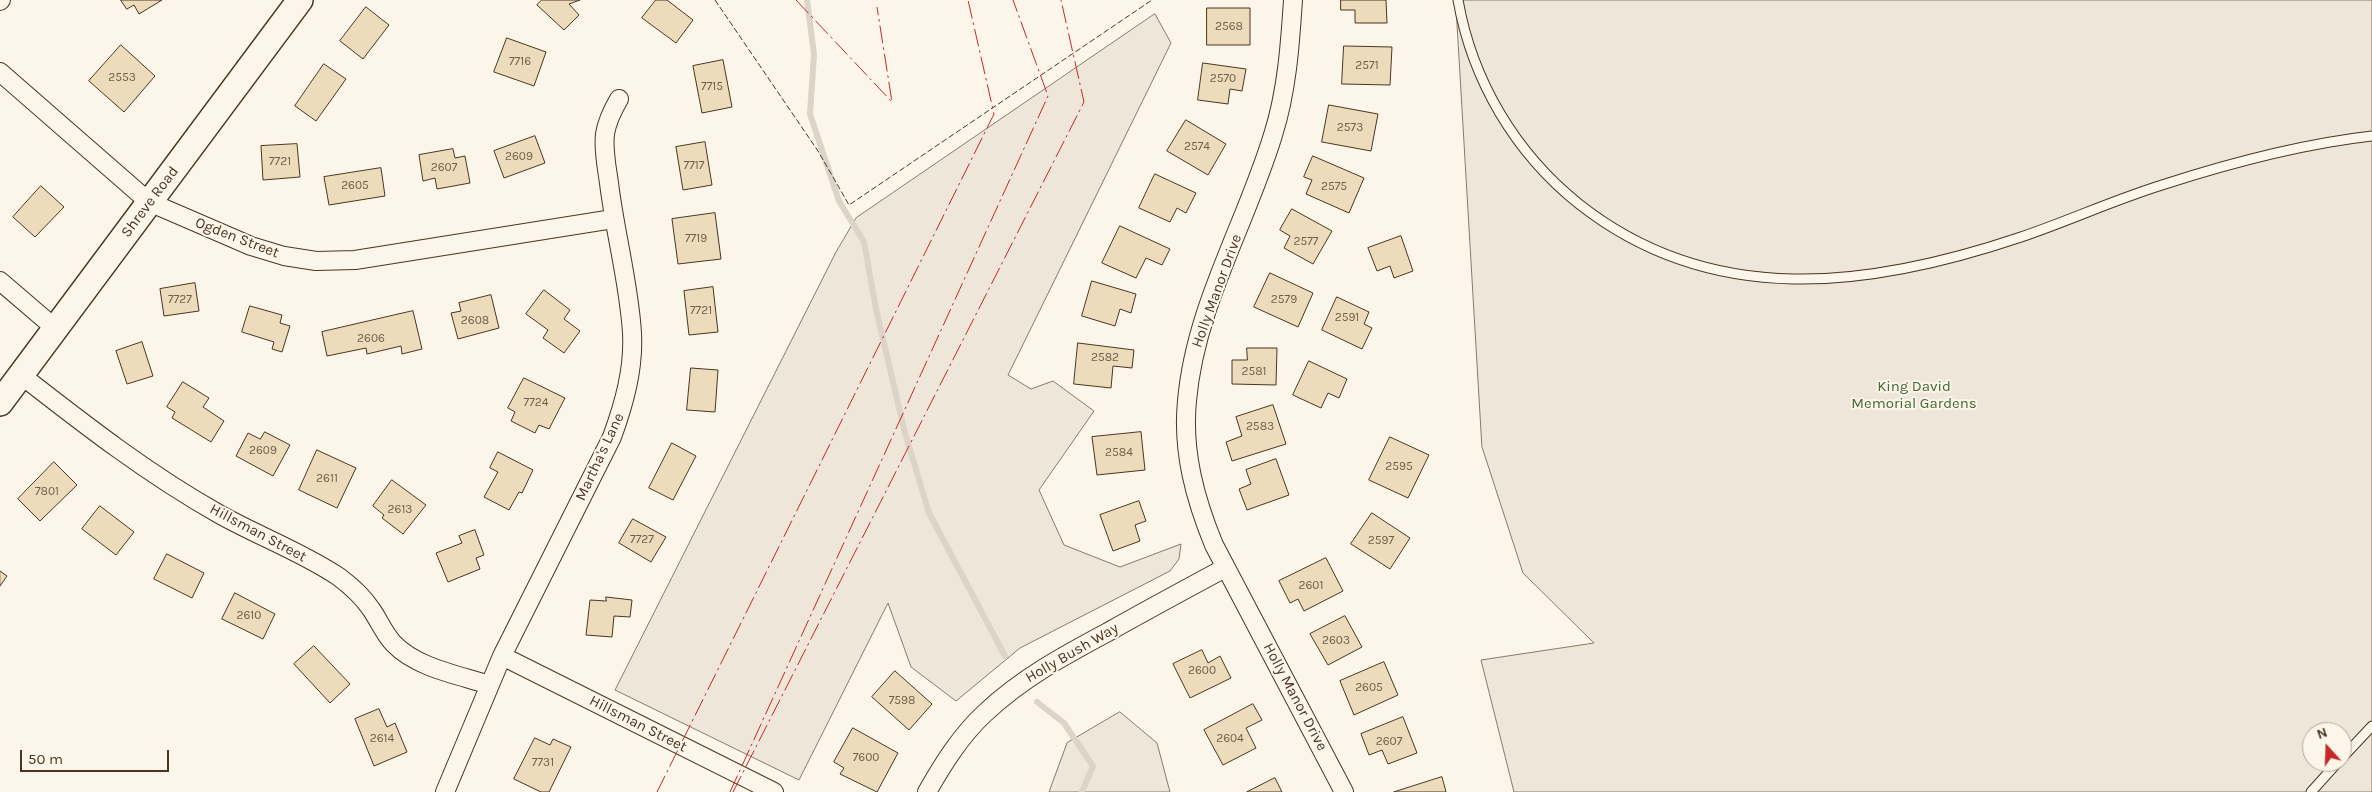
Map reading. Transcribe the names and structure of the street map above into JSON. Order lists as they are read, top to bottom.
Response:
{
  "streets": {
    "main road": ["Shreve Road"],
    "street": [
      "Ogden Street",
      "Holly Manor Drive",
      "Martha's Lane",
      "Hillsman Street",
      "Holly Bush Way"
    ]
  },
  "crossings": [
    ["Shreve Road", "Ogden Street"],
    ["Shreve Road", "Hillsman Street"],
    ["Ogden Street", "Martha's Lane"],
    ["Holly Manor Drive", "Holly Bush Way"],
    ["Martha's Lane", "Hillsman Street"]
  ],
  "parks": ["King David Memorial Gardens"],
  "house_numbers": [
    "2568",
    "7716",
    "2571",
    "2553",
    "2570",
    "7715",
    "2573",
    "2574",
    "2609",
    "7721",
    "7717",
    "2607",
    "2605",
    "2575",
    "7719",
    "2577",
    "7727",
    "2579",
    "7721",
    "2591",
    "2608",
    "2606",
    "2582",
    "2581",
    "7724",
    "2583",
    "2609",
    "2584",
    "2595",
    "2611",
    "7801",
    "2613",
    "7727",
    "2597",
    "2601",
    "2610",
    "2603",
    "2600",
    "2605",
    "7598",
    "2614",
    "2604",
    "2607",
    "7600",
    "7731"
  ],
  "scale_bar": "50 m",
  "north": "top"
}
